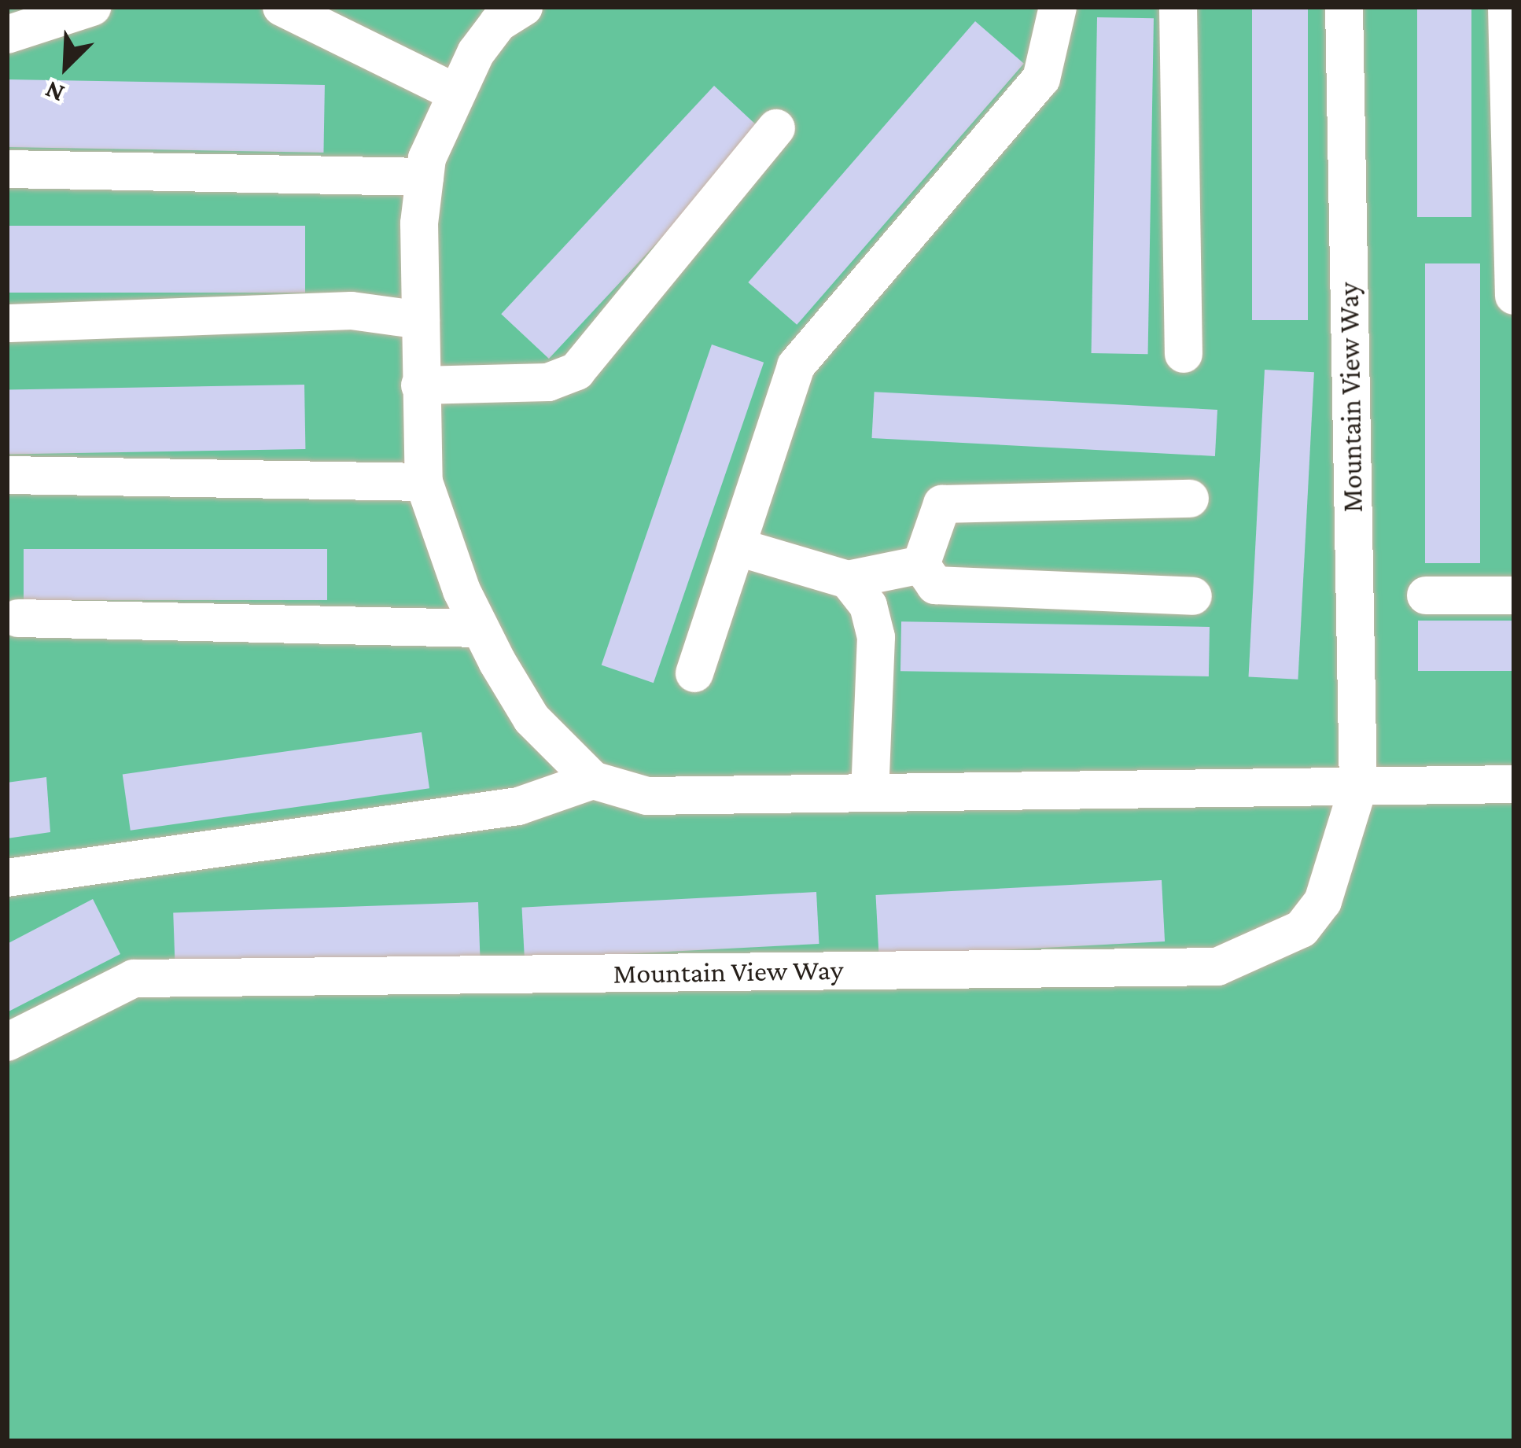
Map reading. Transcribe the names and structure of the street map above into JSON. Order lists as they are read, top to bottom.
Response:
{
  "streets": {
    "street": ["Mountain View Way"]
  },
  "north": "bottom left"
}
